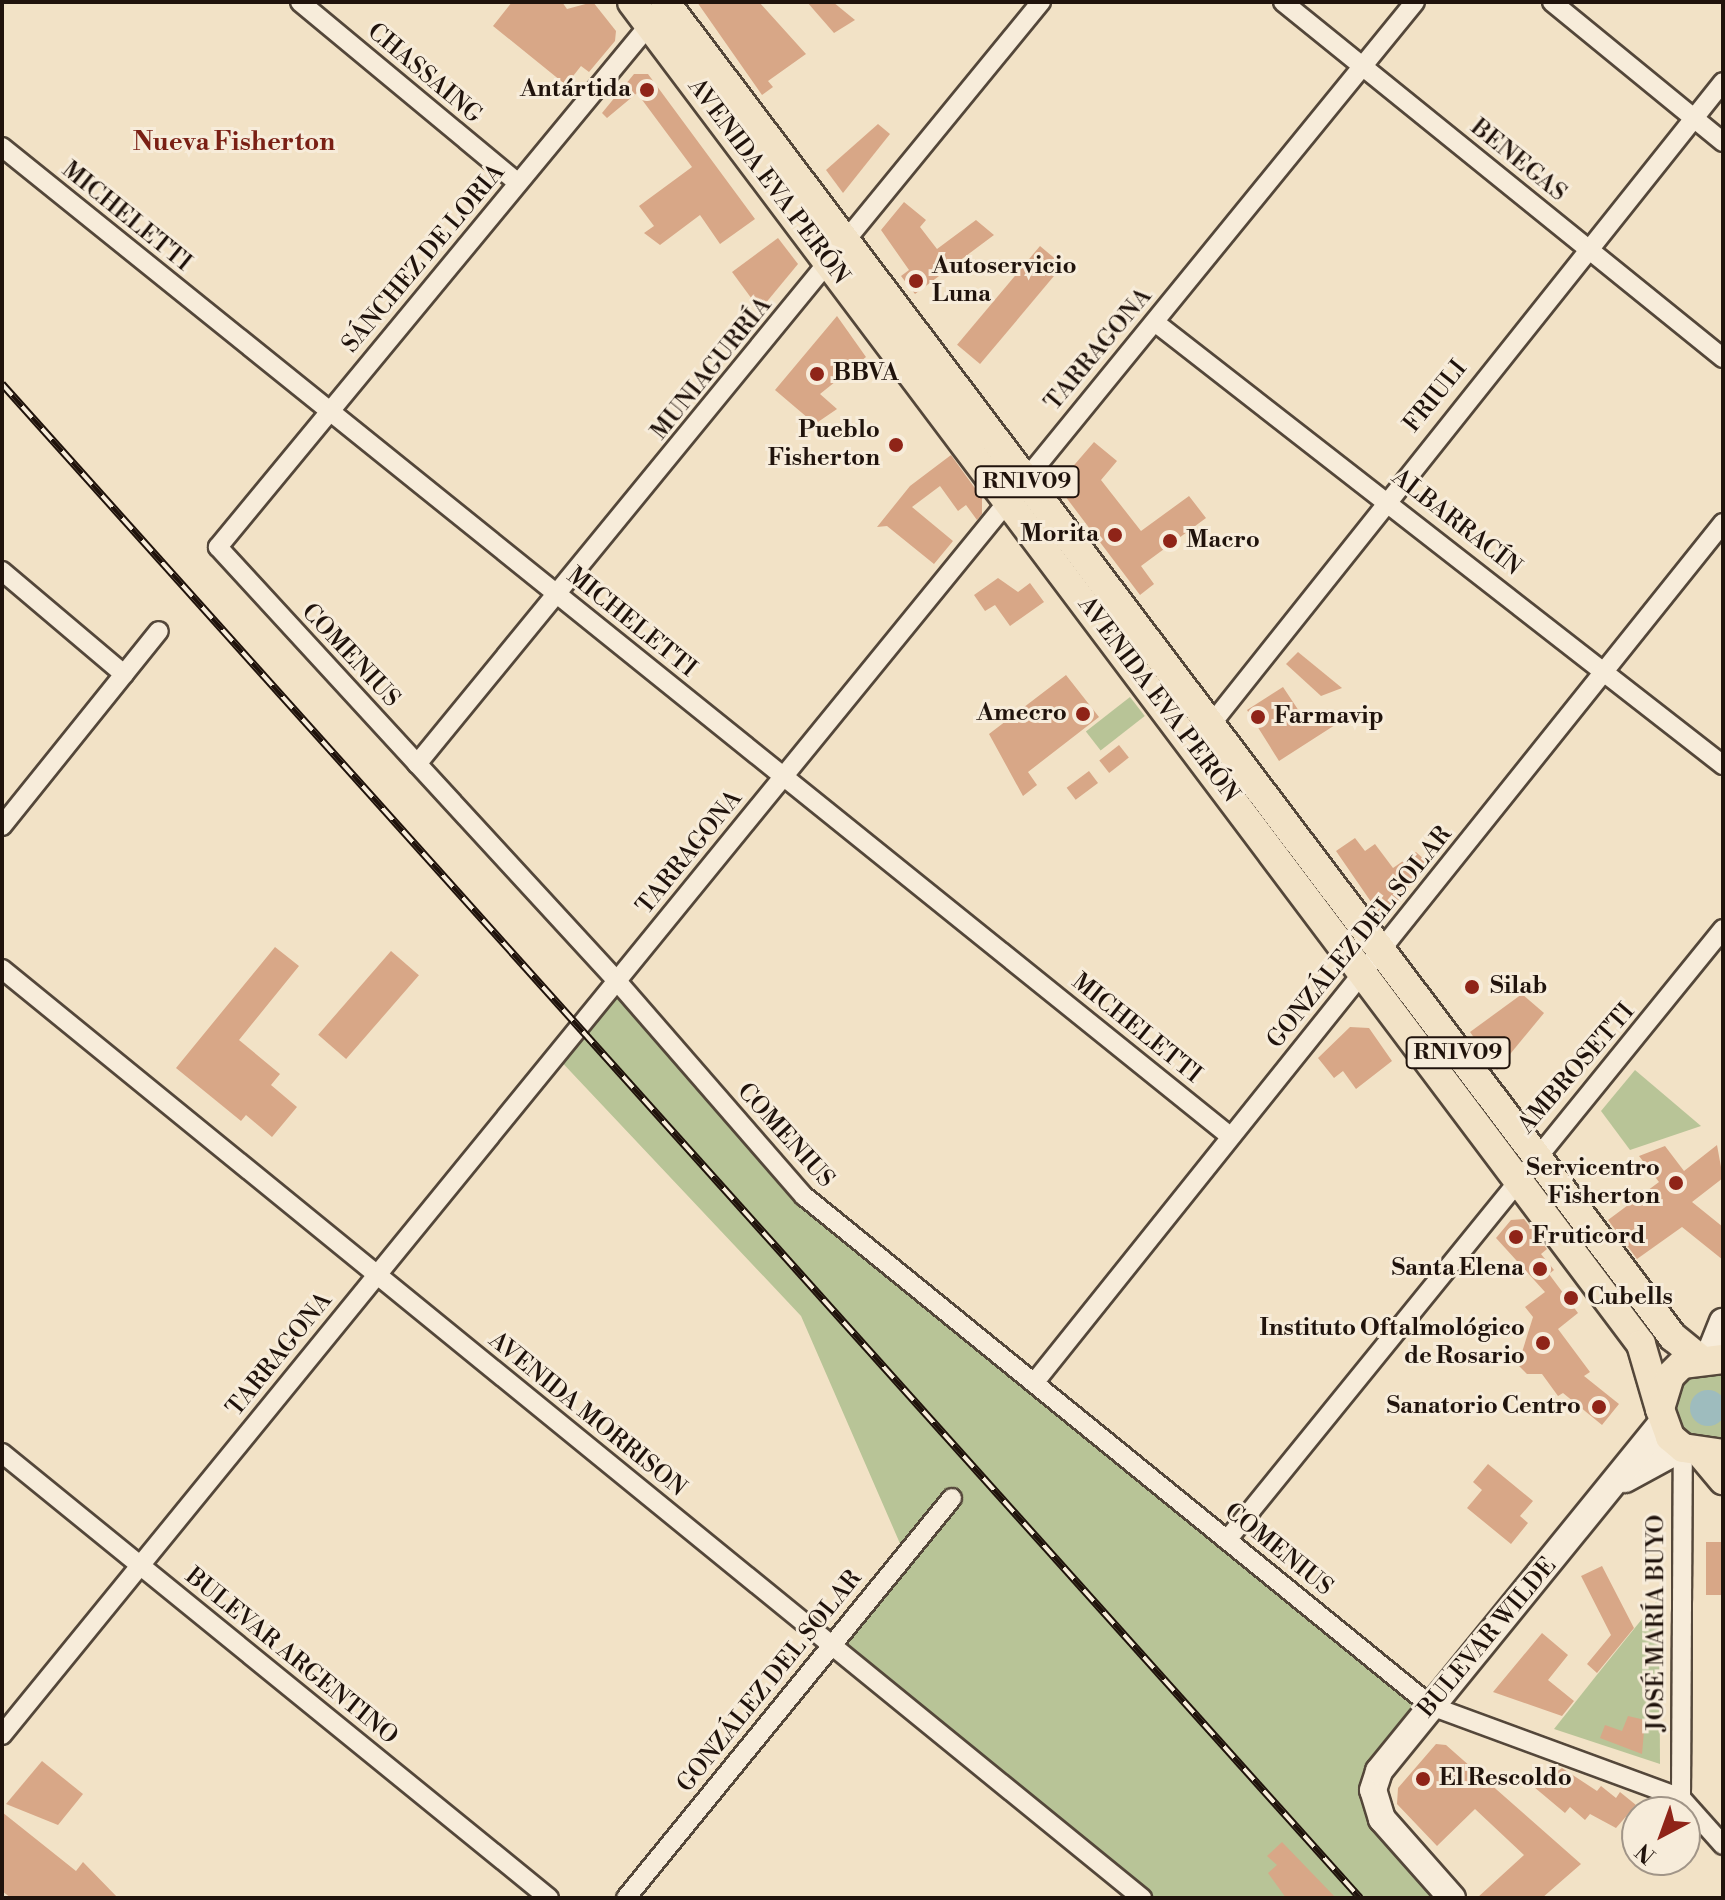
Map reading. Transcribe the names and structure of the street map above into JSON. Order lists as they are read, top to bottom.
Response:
{
  "streets": {
    "main road": ["AVENIDA EVA PERÓN", "RN1V09"],
    "street": [
      "CHASSAING",
      "BENEGAS",
      "MICHELETTI",
      "SÁNCHEZ DE LORIA",
      "TARRAGONA",
      "MUNIAGURRÍA",
      "FRIULI",
      "ALBARRACÍN",
      "COMENIUS",
      "GONZÁLEZ DEL SOLAR",
      "AMBROSETTI",
      "AVENIDA MORRISON",
      "JOSÉ MARÍA BUYO",
      "BULEVAR WILDE",
      "BULEVAR ARGENTINO"
    ]
  },
  "crossings": [
    ["CHASSAING", "SÁNCHEZ DE LORIA"],
    ["BENEGAS", "TARRAGONA"],
    ["BENEGAS", "FRIULI"],
    ["AVENIDA EVA PERÓN", "SÁNCHEZ DE LORIA"],
    ["AVENIDA EVA PERÓN", "TARRAGONA"],
    ["AVENIDA EVA PERÓN", "MUNIAGURRÍA"],
    ["AVENIDA EVA PERÓN", "FRIULI"],
    ["AVENIDA EVA PERÓN", "RN1V09"],
    ["AVENIDA EVA PERÓN", "GONZÁLEZ DEL SOLAR"],
    ["AVENIDA EVA PERÓN", "AMBROSETTI"],
    ["AVENIDA EVA PERÓN", "BULEVAR WILDE"],
    ["MICHELETTI", "SÁNCHEZ DE LORIA"],
    ["MICHELETTI", "TARRAGONA"],
    ["MICHELETTI", "MUNIAGURRÍA"],
    ["MICHELETTI", "GONZÁLEZ DEL SOLAR"],
    ["SÁNCHEZ DE LORIA", "COMENIUS"],
    ["TARRAGONA", "ALBARRACÍN"],
    ["TARRAGONA", "COMENIUS"],
    ["TARRAGONA", "AVENIDA MORRISON"],
    ["TARRAGONA", "BULEVAR ARGENTINO"],
    ["MUNIAGURRÍA", "COMENIUS"],
    ["FRIULI", "ALBARRACÍN"],
    ["RN1V09", "JOSÉ MARÍA BUYO"],
    ["RN1V09", "BULEVAR WILDE"],
    ["ALBARRACÍN", "GONZÁLEZ DEL SOLAR"],
    ["COMENIUS", "GONZÁLEZ DEL SOLAR"],
    ["COMENIUS", "AMBROSETTI"],
    ["COMENIUS", "BULEVAR WILDE"],
    ["GONZÁLEZ DEL SOLAR", "AVENIDA MORRISON"],
    ["JOSÉ MARÍA BUYO", "BULEVAR WILDE"]
  ],
  "districts": ["Nueva Fisherton"],
  "places": [
    "Antártida",
    "Autoservicio Luna",
    "BBVA",
    "Pueblo Fisherton",
    "Morita",
    "Macro",
    "Amecro",
    "Farmavip",
    "Silab",
    "Servicentro Fisherton",
    "Fruticord",
    "Santa Elena",
    "Cubells",
    "Instituto Oftalmológico de Rosario",
    "Sanatorio Centro",
    "El Rescoldo"
  ],
  "north": "bottom left"
}
